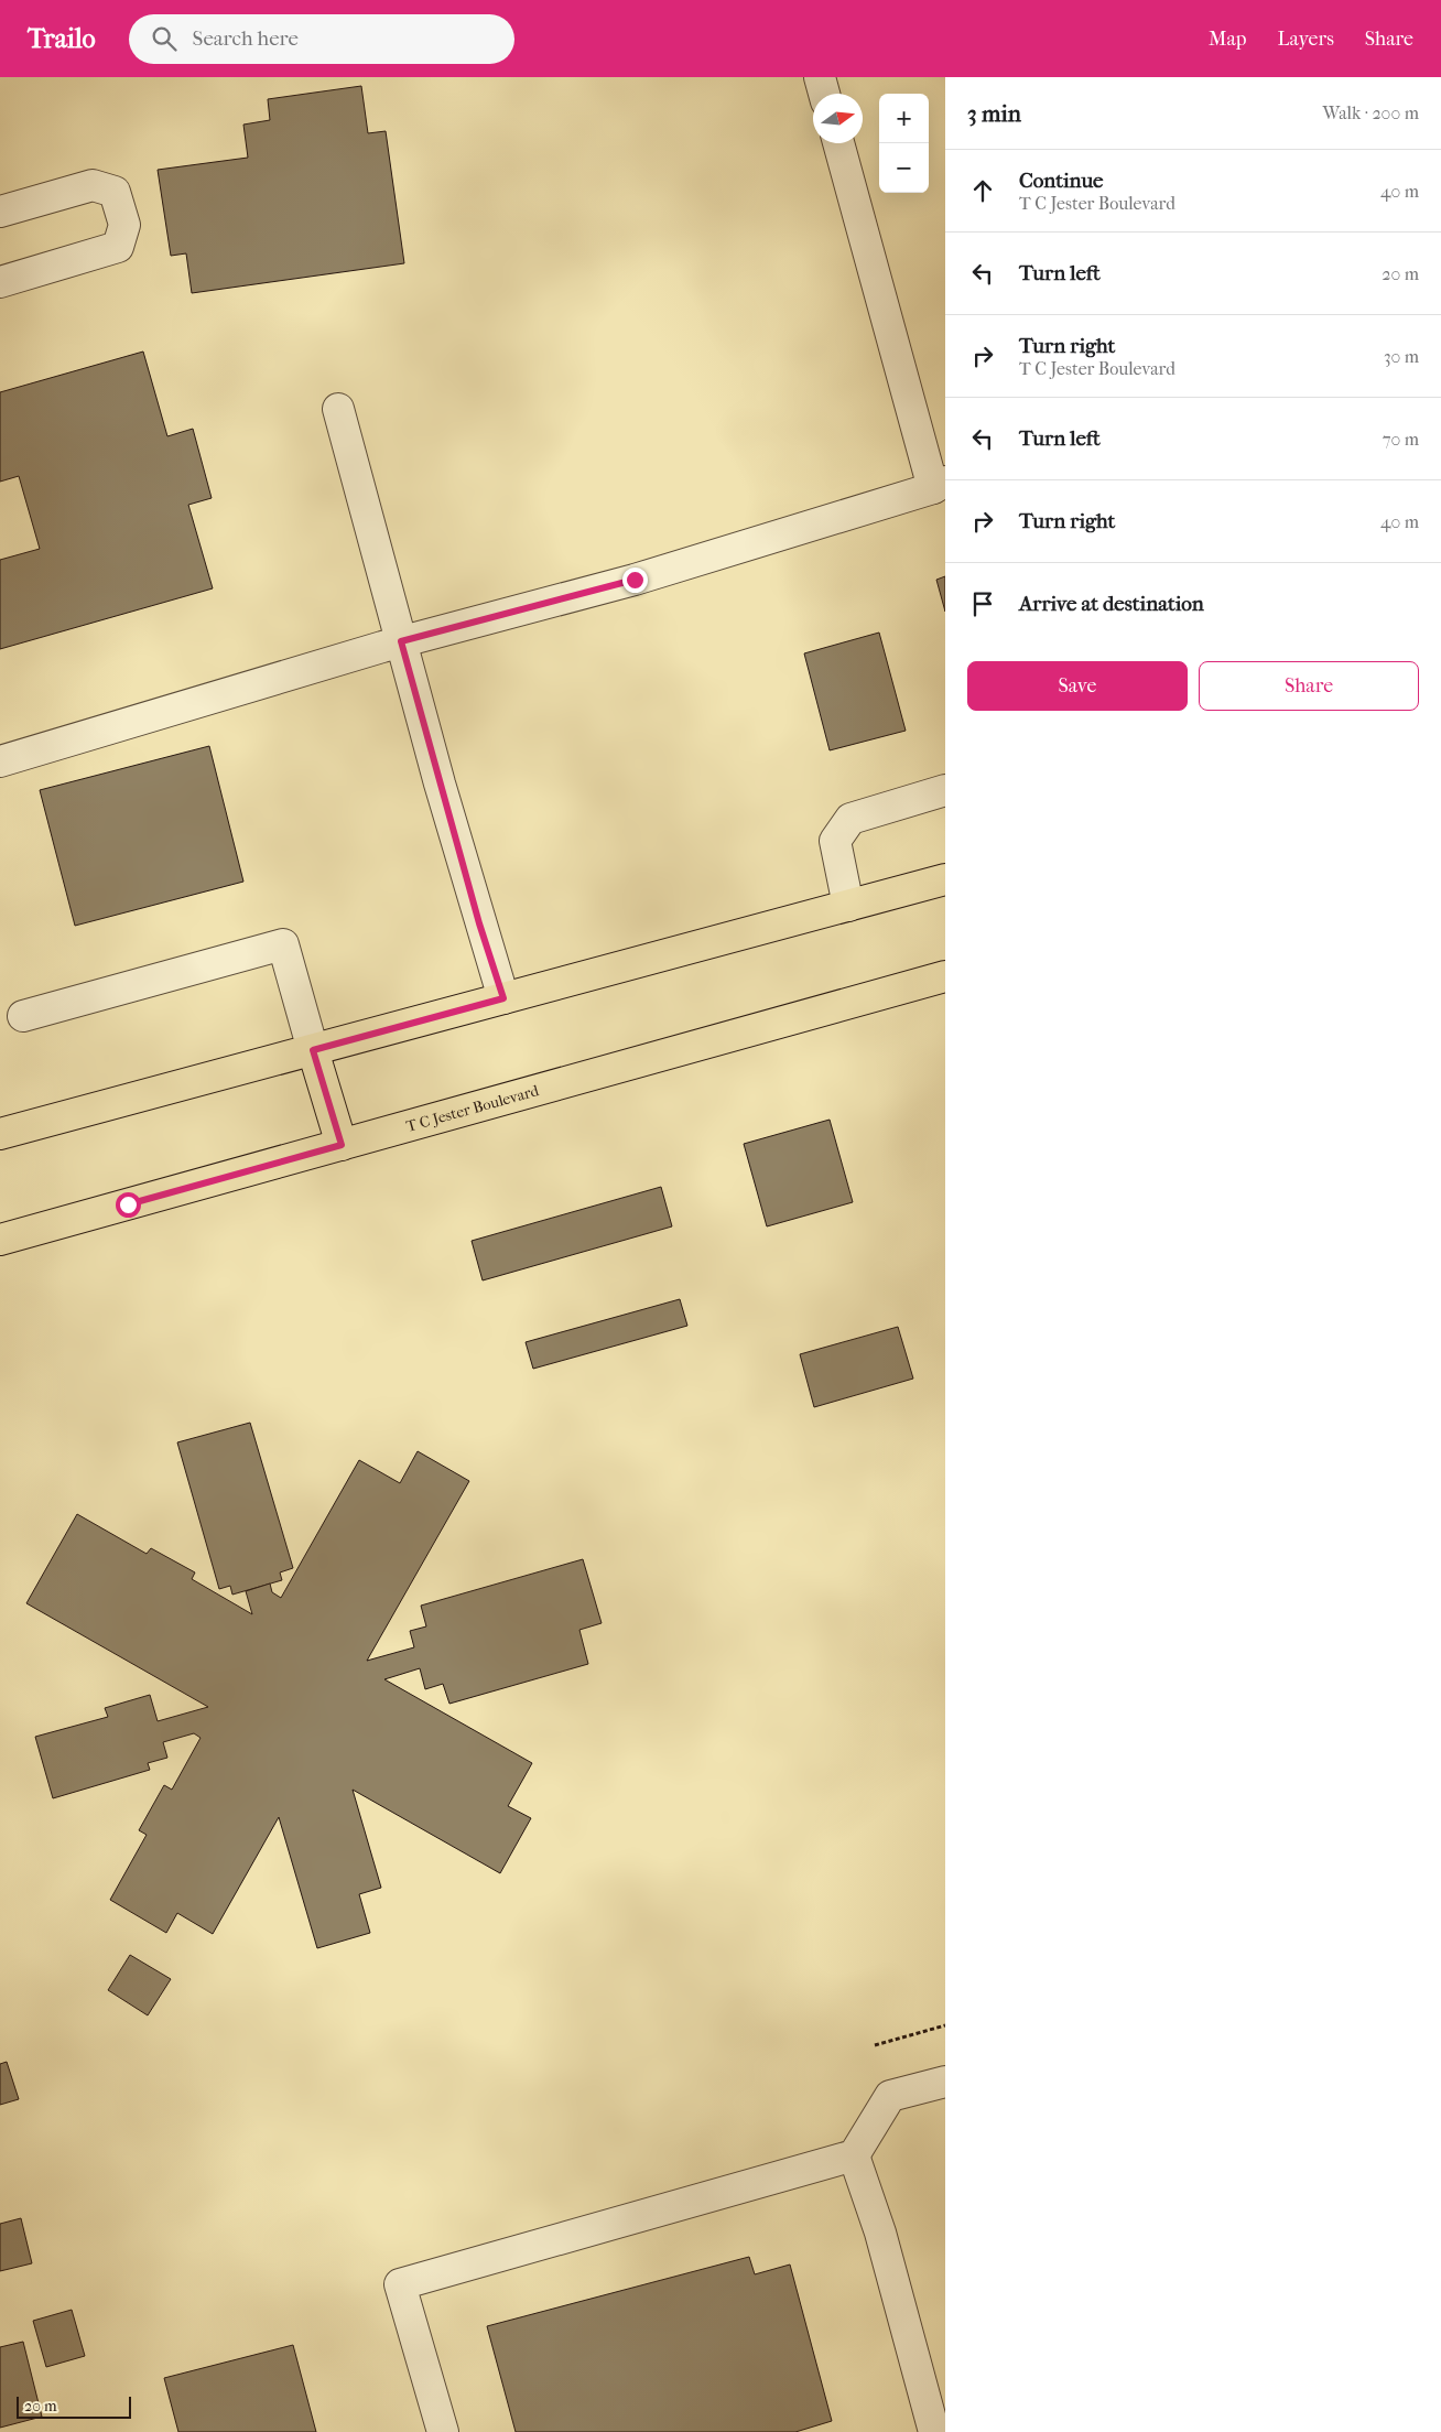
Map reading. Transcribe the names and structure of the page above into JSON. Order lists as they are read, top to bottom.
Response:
{
  "streets": {
    "main road": ["T C Jester Boulevard"]
  },
  "scale_bar": "20 m",
  "north": "right",
  "page": {
    "header": "Trailo",
    "search": "Search here",
    "nav": ["Map", "Layers", "Share"],
    "heading": ["3 min", "Walk · 200 m"],
    "map_buttons": ["+", "−"],
    "list": [
      ["Continue", "T C Jester Boulevard", "40 m"],
      ["Turn left", "20 m"],
      ["Turn right", "T C Jester Boulevard", "30 m"],
      ["Turn left", "70 m"],
      ["Turn right", "40 m"],
      "Arrive at destination"
    ],
    "buttons": ["Save", "Share"],
    "scale": "20 m"
  }
}
